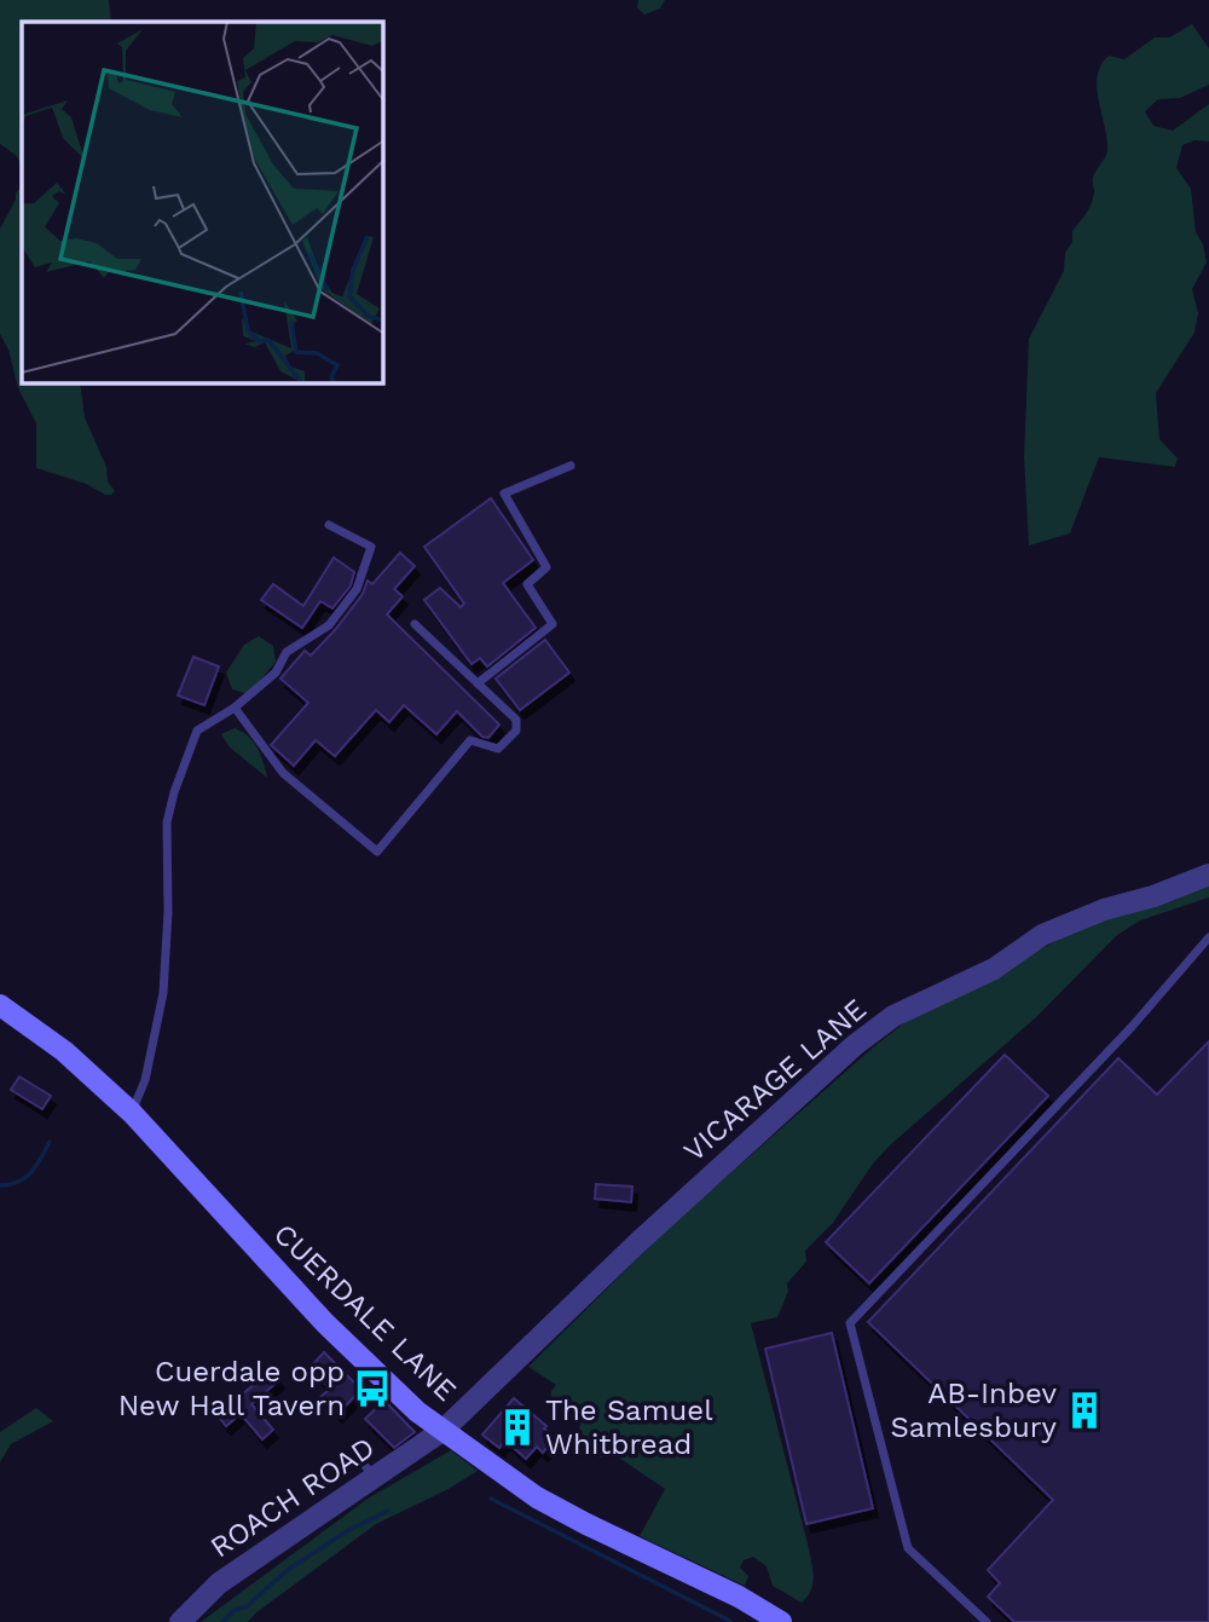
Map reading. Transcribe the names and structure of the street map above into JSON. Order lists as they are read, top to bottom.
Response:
{
  "streets": {
    "main road": ["CUERDALE LANE"],
    "street": ["VICARAGE LANE", "ROACH ROAD"]
  },
  "crossings": [
    ["VICARAGE LANE", "CUERDALE LANE"],
    ["VICARAGE LANE", "ROACH ROAD"],
    ["CUERDALE LANE", "ROACH ROAD"]
  ],
  "places": {
    "bus stop": ["Cuerdale opp New Hall Tavern"],
    "building": ["AB-Inbev Samlesbury", "The Samuel Whitbread"]
  }
}
